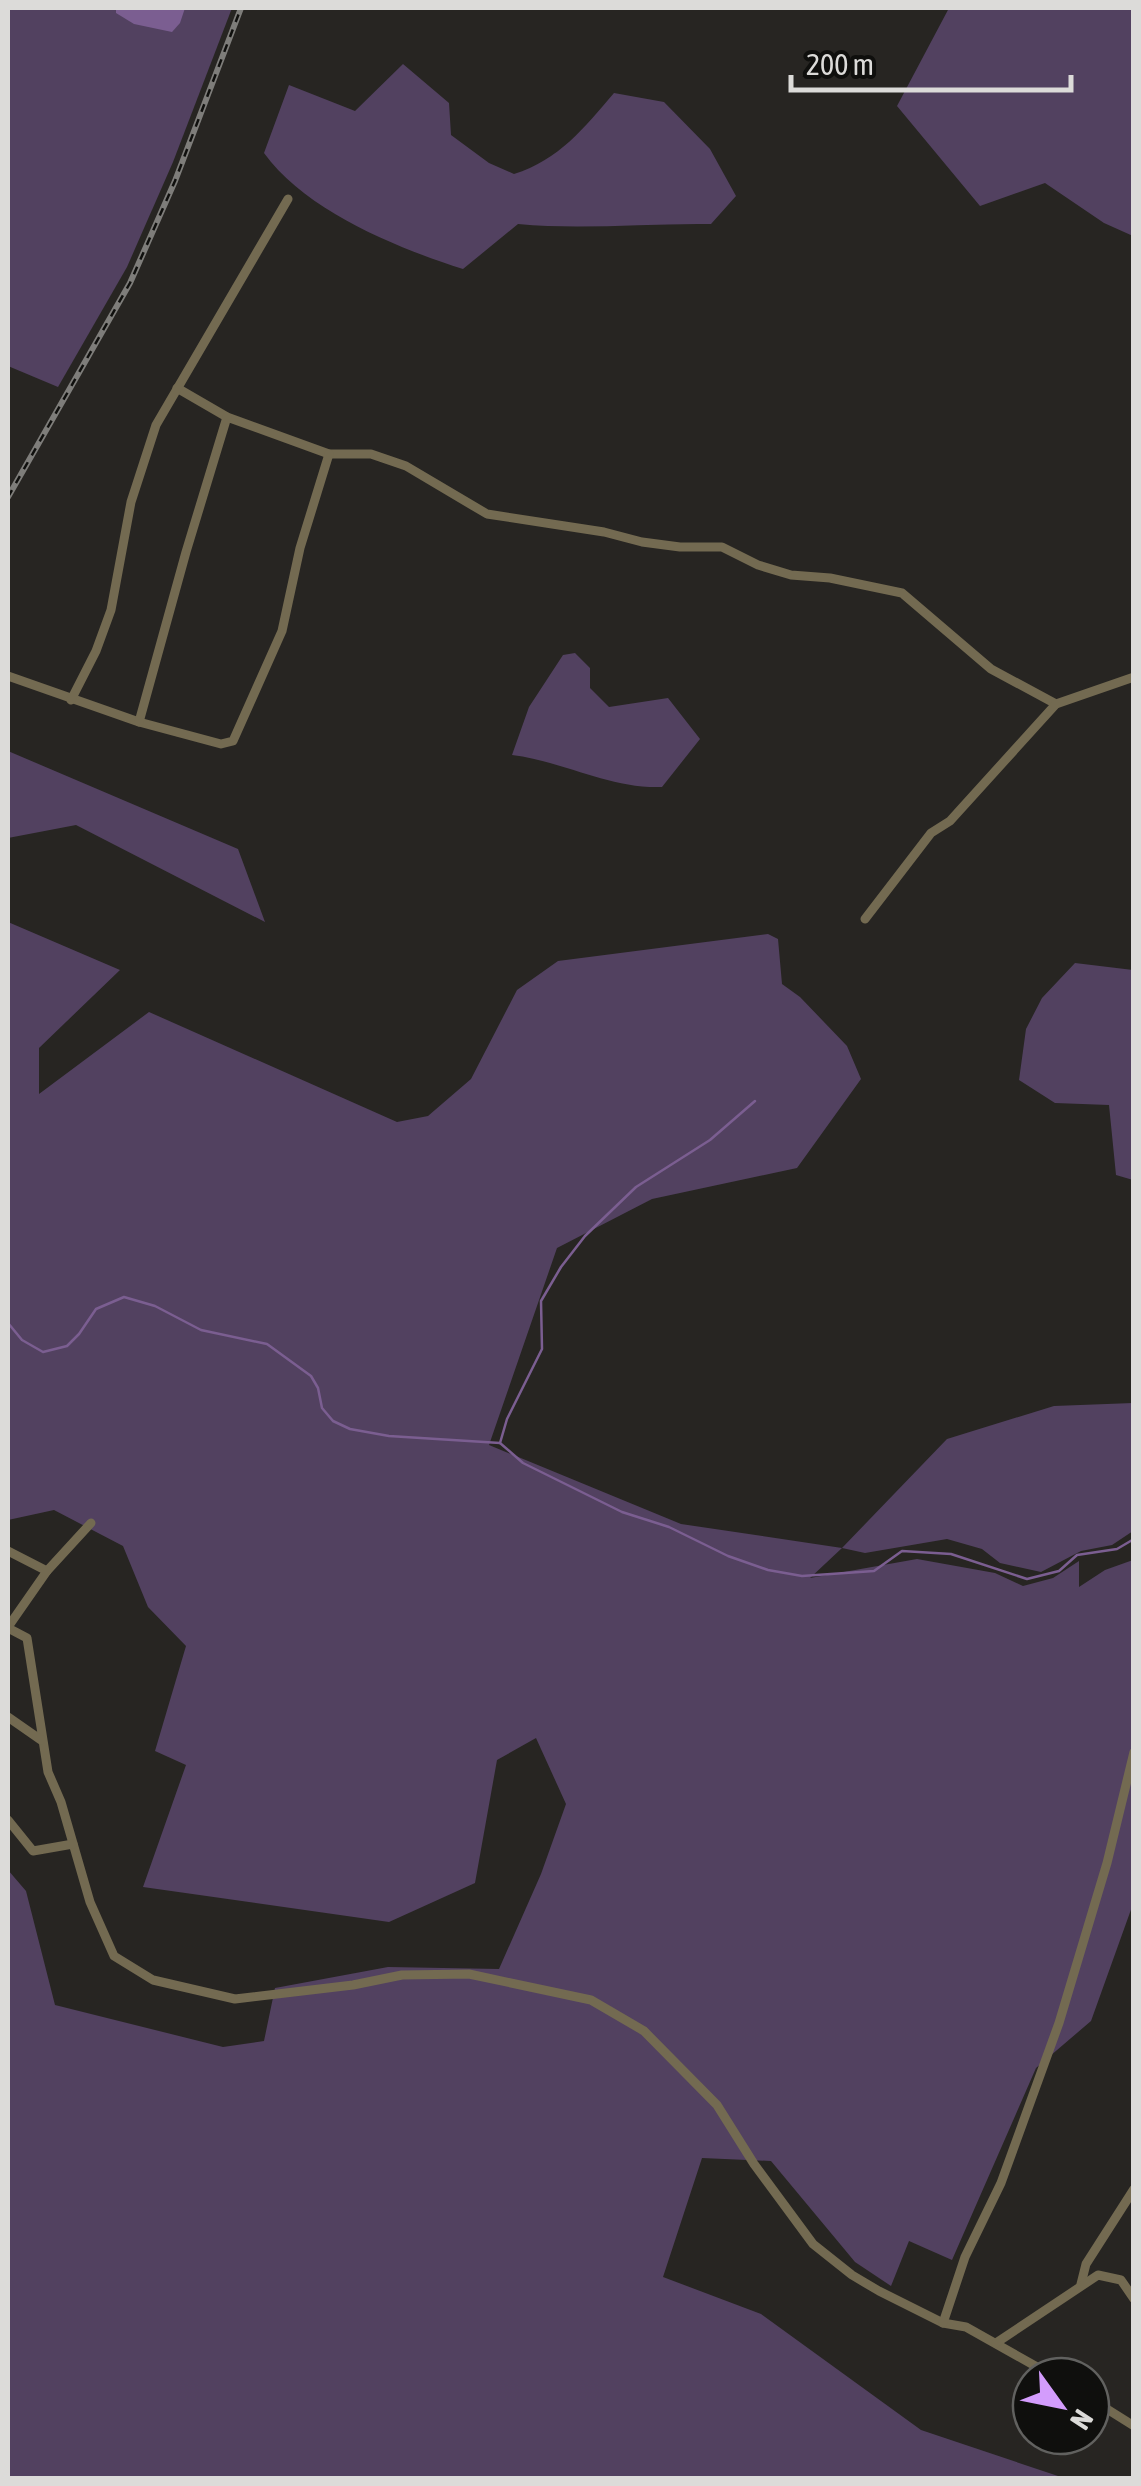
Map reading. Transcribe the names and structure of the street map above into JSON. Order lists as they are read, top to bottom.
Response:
{
  "scale_bar": "200 m",
  "north": "bottom right"
}
